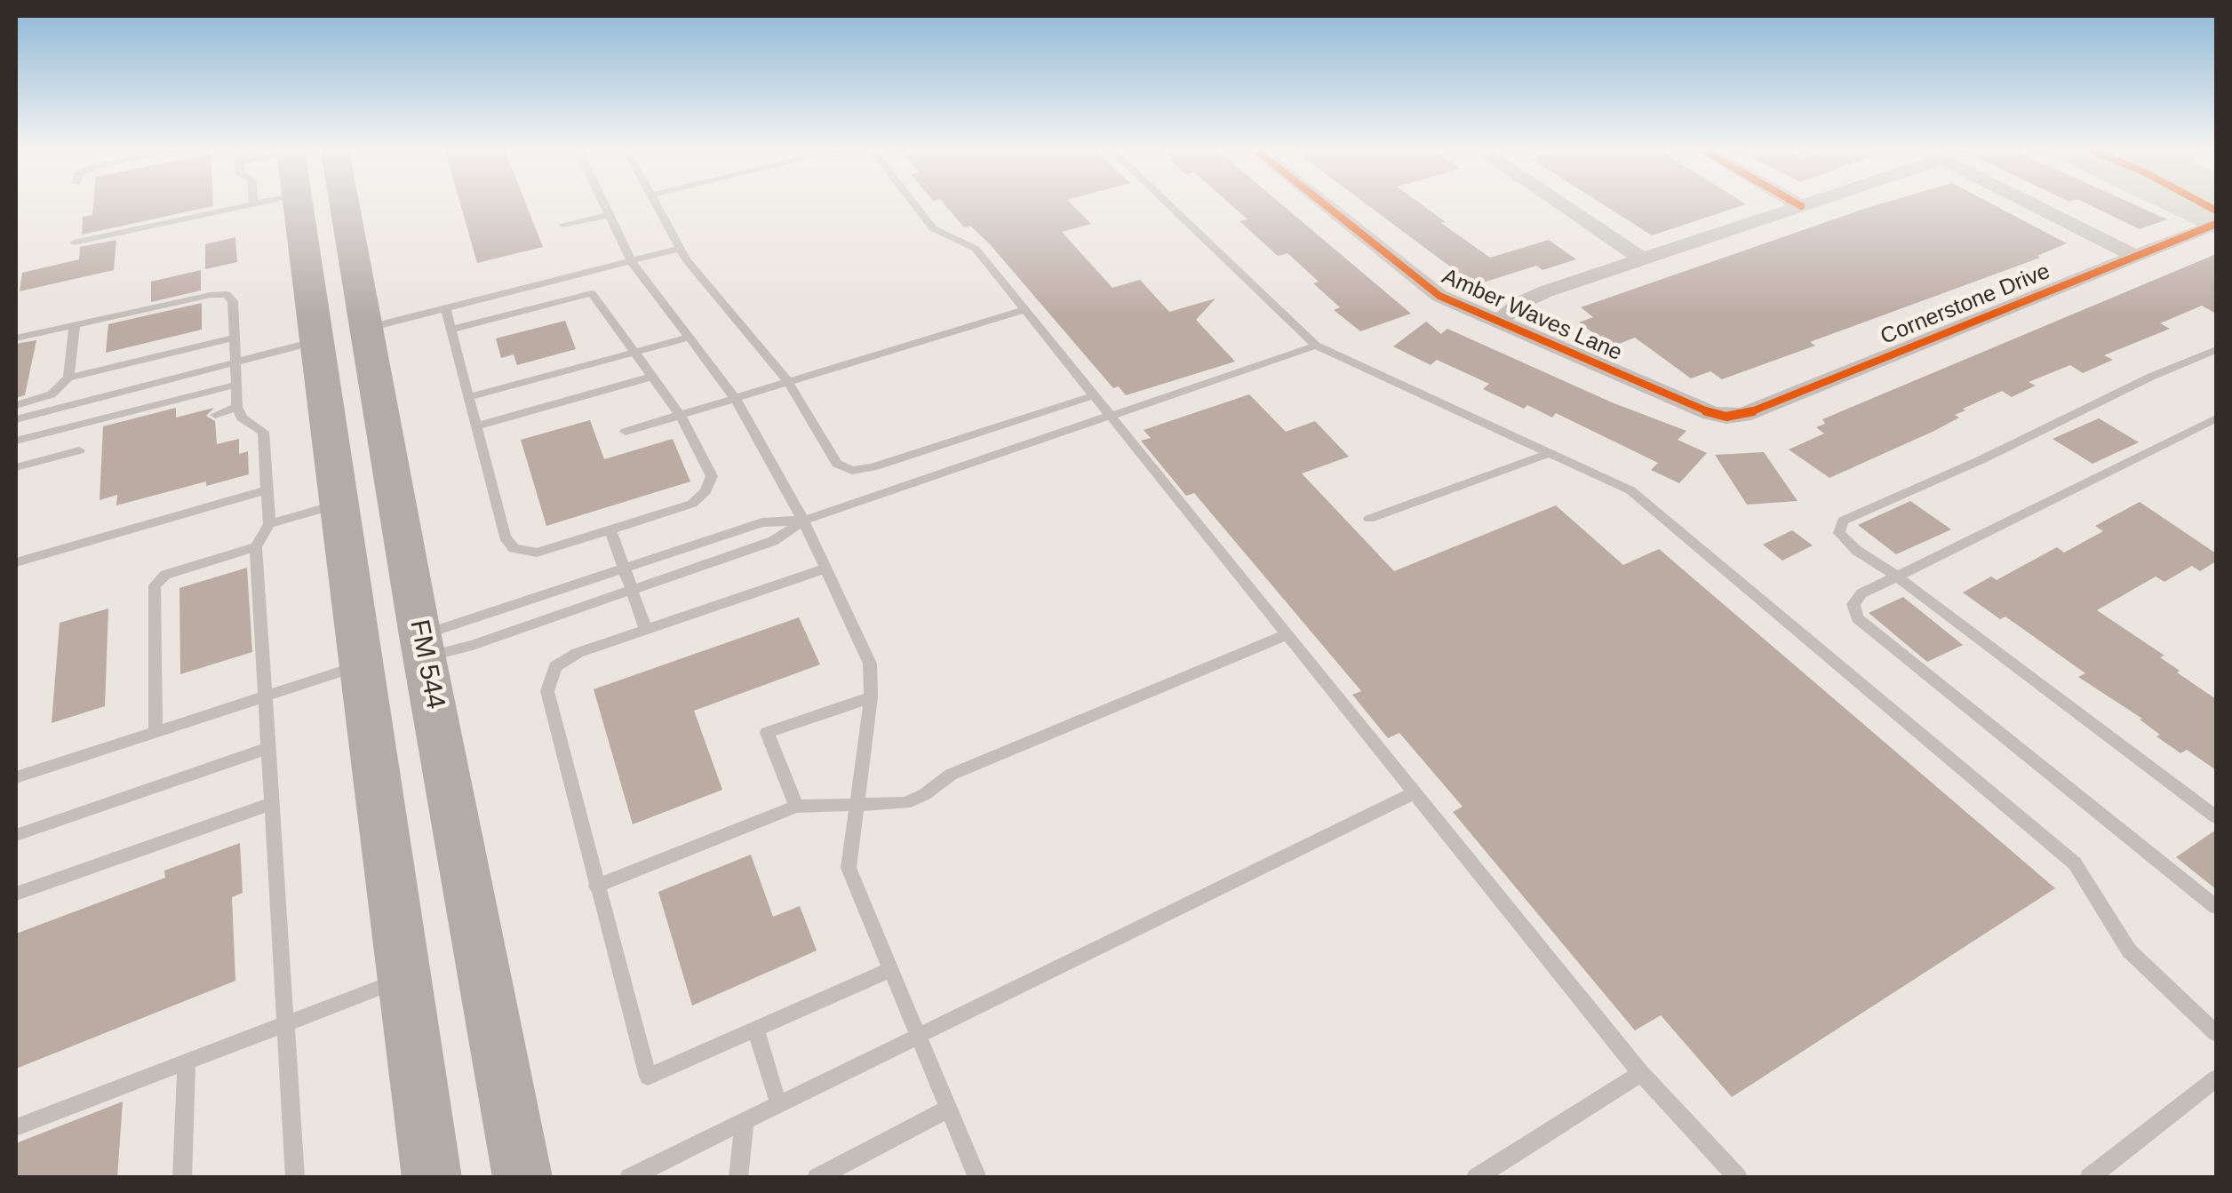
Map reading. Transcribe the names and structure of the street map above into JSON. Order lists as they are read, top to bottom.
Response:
{
  "streets": {
    "main road": ["FM 544"],
    "street": ["Cornerstone Drive", "Amber Waves Lane"]
  },
  "crossings": [
    ["Cornerstone Drive", "Amber Waves Lane"]
  ]
}
